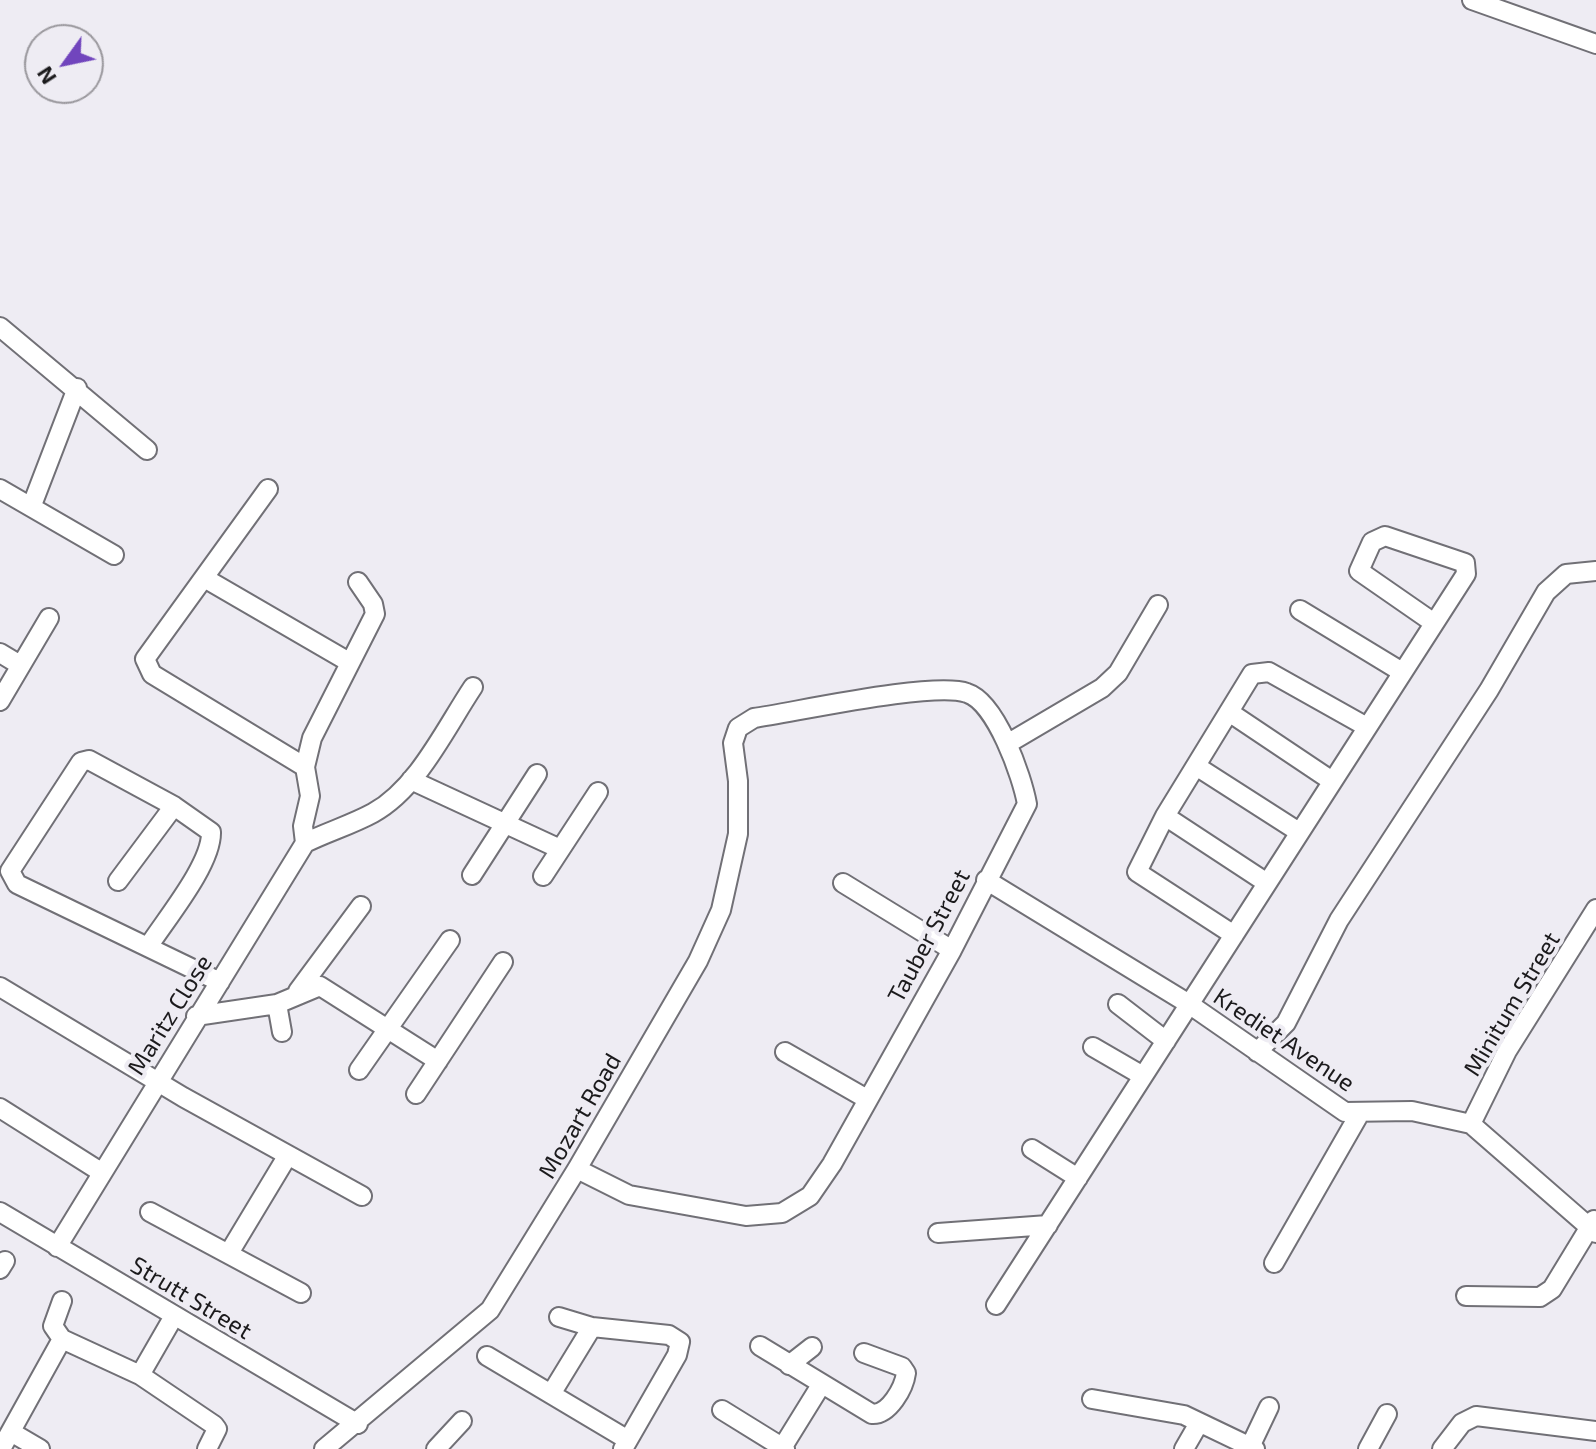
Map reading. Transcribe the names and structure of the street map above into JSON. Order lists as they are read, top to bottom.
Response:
{
  "streets": {
    "street": [
      "Tauber Street",
      "Minitum Street",
      "Maritz Close",
      "Krediet Avenue",
      "Mozart Road",
      "Strutt Street"
    ]
  },
  "crossings": [
    ["Tauber Street", "Krediet Avenue"],
    ["Tauber Street", "Mozart Road"],
    ["Minitum Street", "Krediet Avenue"],
    ["Maritz Close", "Strutt Street"],
    ["Mozart Road", "Strutt Street"]
  ],
  "north": "bottom left"
}
